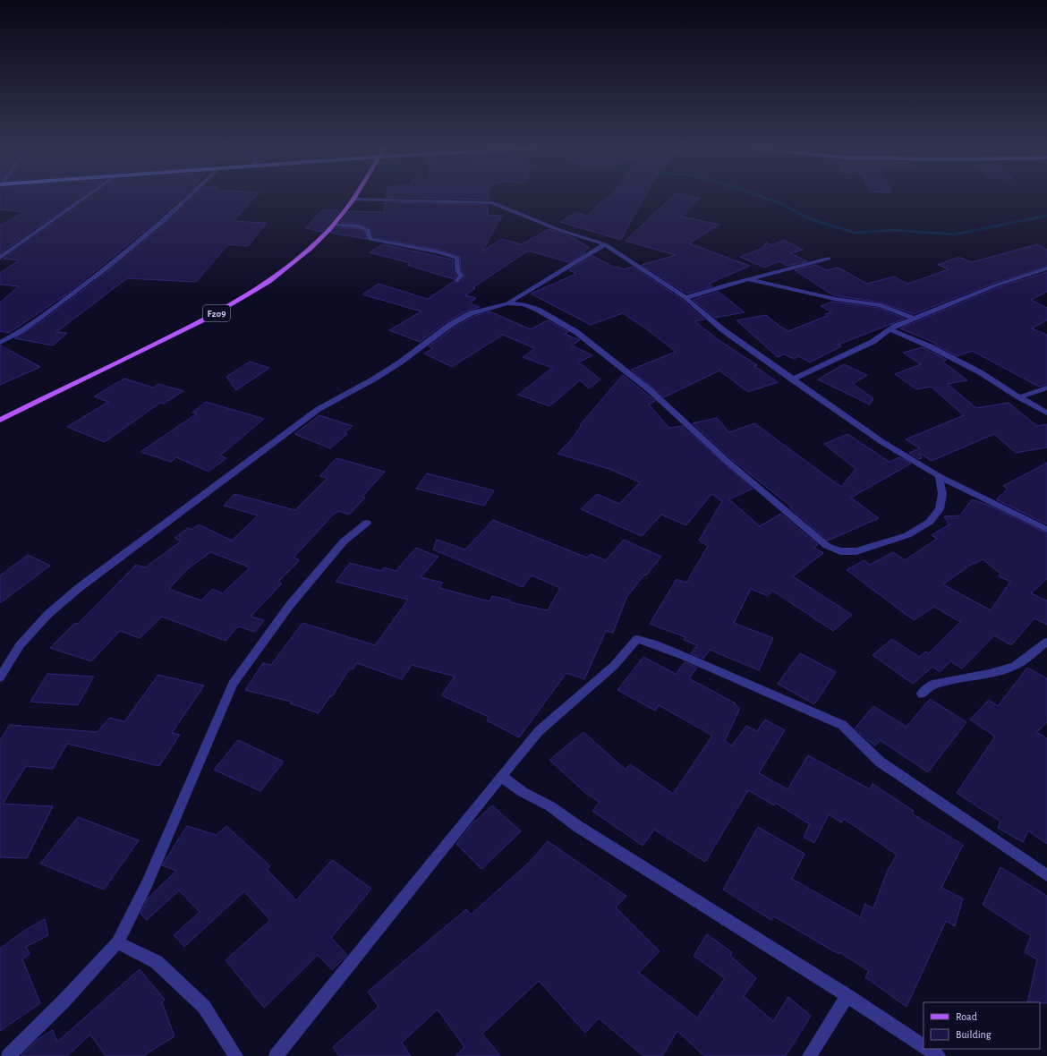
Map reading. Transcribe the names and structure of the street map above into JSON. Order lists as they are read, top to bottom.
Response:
{
  "streets": {
    "main road": ["F209"]
  },
  "legend": ["Road", "Building"]
}
